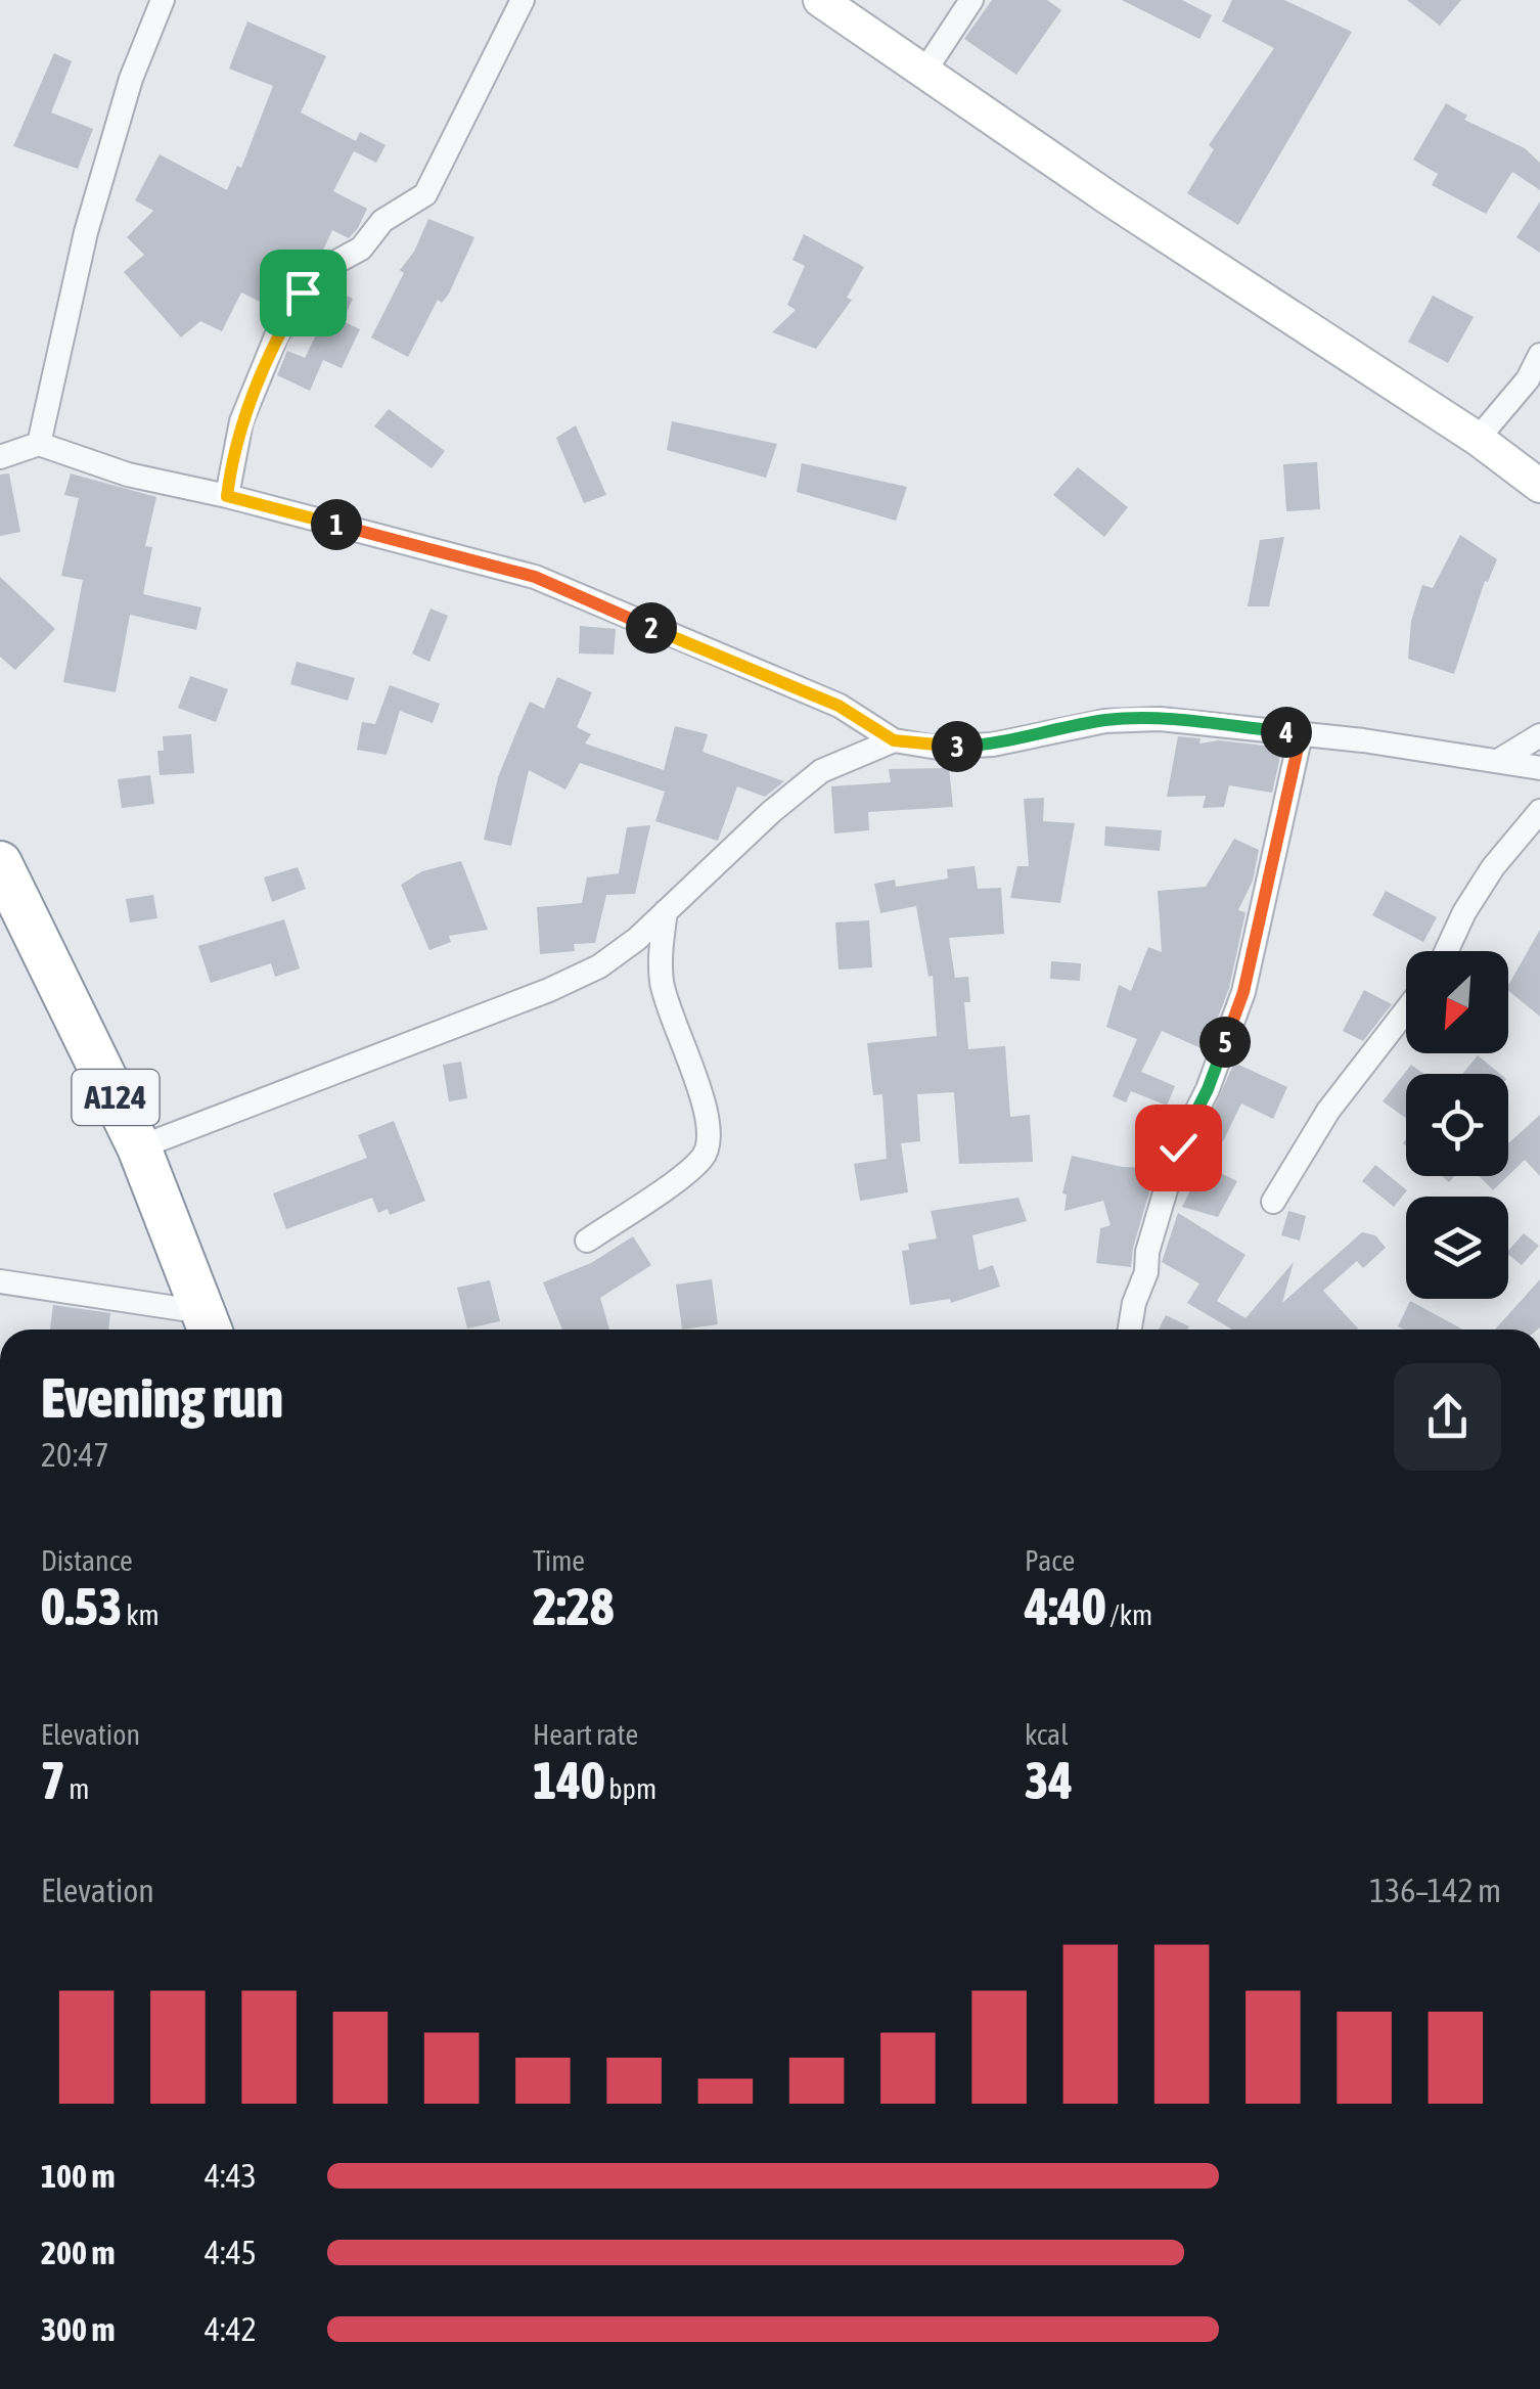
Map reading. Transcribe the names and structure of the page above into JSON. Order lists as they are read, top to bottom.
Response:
{
  "streets": {
    "highway": ["A124"]
  },
  "north": "bottom left",
  "page": {
    "pins": [
      "1",
      "2",
      "4",
      "3",
      "5"
    ],
    "heading": ["Evening run", "20:47"],
    "stats": [
      ["Distance", "0.53 km"],
      ["Time", "2:28"],
      ["Pace", "4:40 /km"],
      ["Elevation", "7 m"],
      ["Heart rate", "140 bpm"],
      ["kcal", "34"]
    ],
    "chart": ["Elevation", "136–142 m"],
    "list": [
      {
        "name": "100 m",
        "note": "4:43"
      },
      {
        "name": "200 m",
        "note": "4:45"
      },
      {
        "name": "300 m",
        "note": "4:42"
      }
    ]
  }
}
